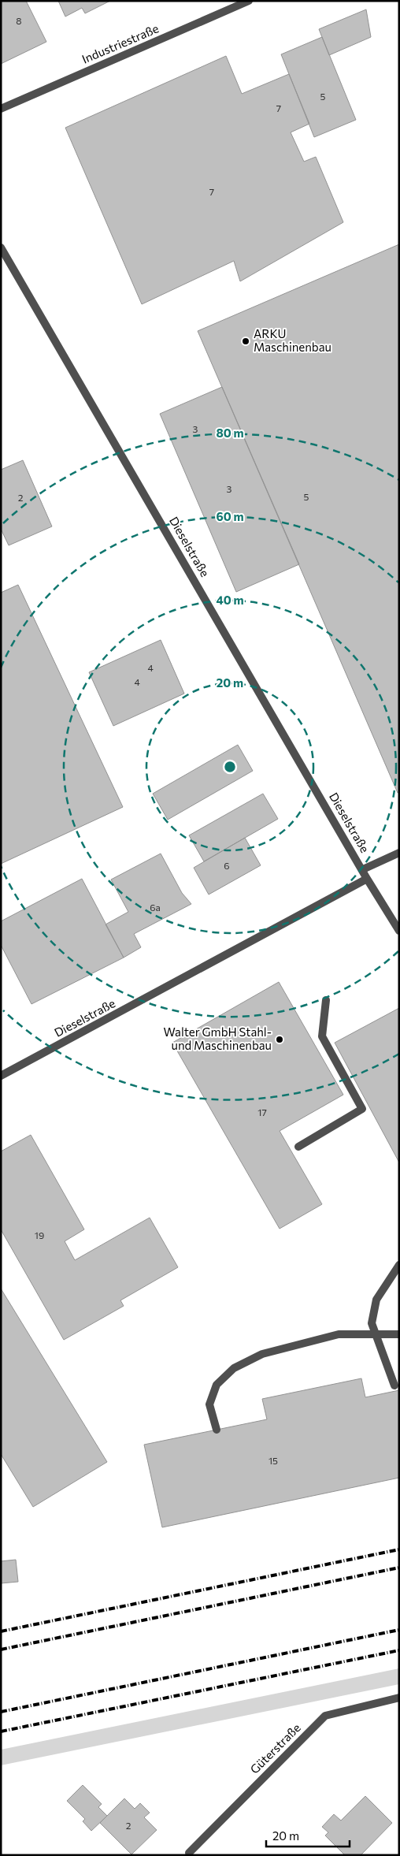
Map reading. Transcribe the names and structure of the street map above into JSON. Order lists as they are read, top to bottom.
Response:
{
  "streets": {
    "street": ["Industriestraße", "Dieselstraße", "Güterstraße"]
  },
  "places": ["ARKU Maschinenbau", "Walter GmbH Stahl- und Maschinenbau"],
  "house_numbers": [
    "8",
    "5",
    "7",
    "7",
    "3",
    "3",
    "5",
    "2",
    "4",
    "4",
    "6",
    "6a",
    "17",
    "19",
    "15",
    "2"
  ],
  "scale_bar": "20 m",
  "rings": [
    "80 m",
    "60 m",
    "40 m",
    "20 m"
  ]
}
